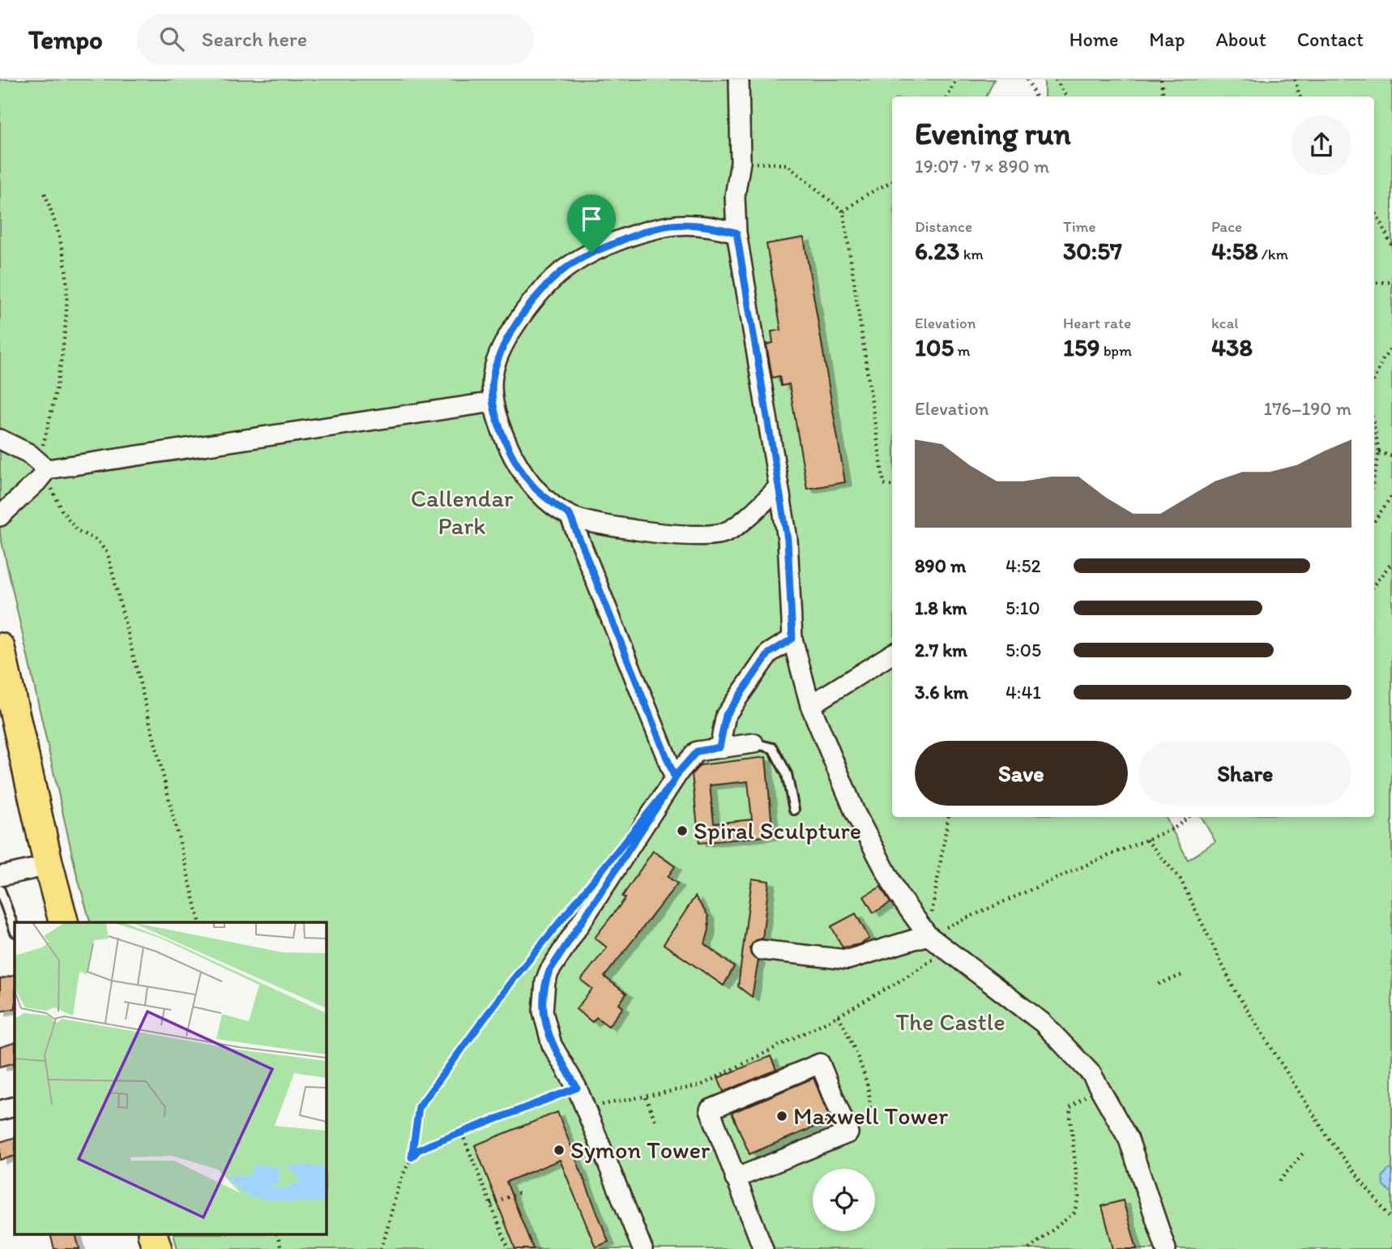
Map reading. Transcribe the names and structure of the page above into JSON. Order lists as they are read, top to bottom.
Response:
{
  "parks": ["Callendar Park", "The Castle"],
  "places": ["Spiral Sculpture", "Maxwell Tower", "Symon Tower"],
  "page": {
    "header": "Tempo",
    "search": "Search here",
    "nav": [
      "Home",
      "Map",
      "About",
      "Contact"
    ],
    "heading": ["Evening run", "19:07 · 7 × 890 m"],
    "stats": [
      ["Distance", "6.23 km"],
      ["Time", "30:57"],
      ["Pace", "4:58 /km"],
      ["Elevation", "105 m"],
      ["Heart rate", "159 bpm"],
      ["kcal", "438"]
    ],
    "chart": ["Elevation", "176–190 m"],
    "list": [
      {
        "name": "890 m",
        "note": "4:52"
      },
      {
        "name": "1.8 km",
        "note": "5:10"
      },
      {
        "name": "2.7 km",
        "note": "5:05"
      },
      {
        "name": "3.6 km",
        "note": "4:41"
      }
    ],
    "buttons": ["Save", "Share"]
  }
}
